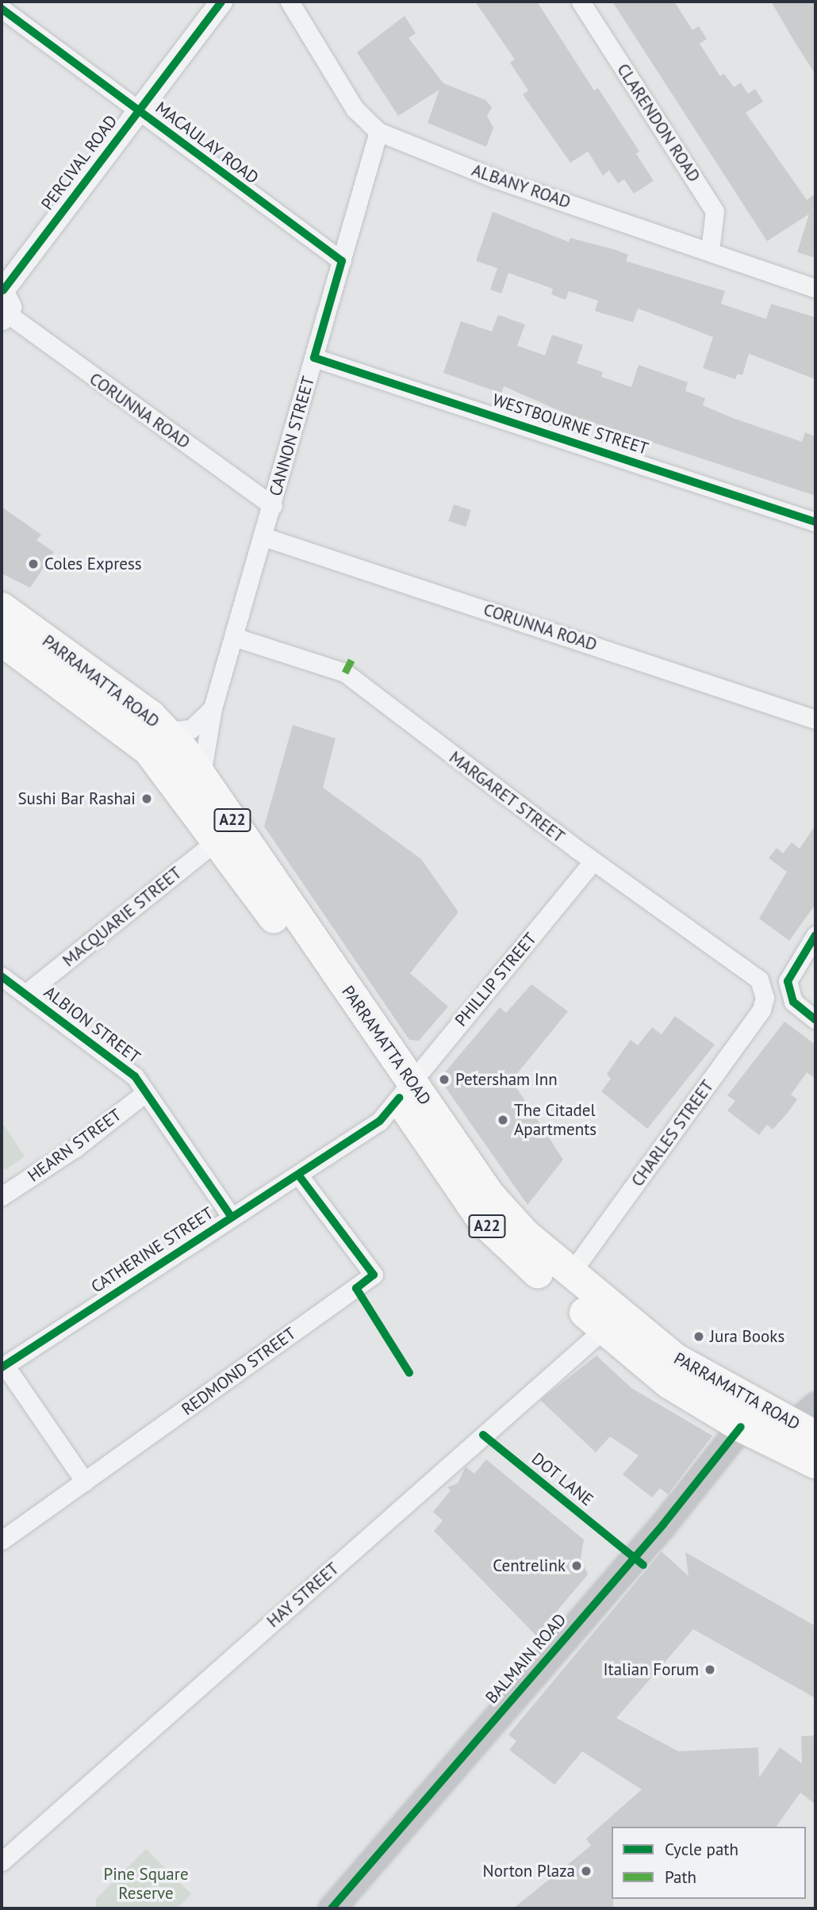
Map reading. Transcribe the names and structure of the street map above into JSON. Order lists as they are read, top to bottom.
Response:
{
  "streets": {
    "highway": ["PARRAMATTA ROAD", "A22"],
    "main road": ["BALMAIN ROAD"],
    "street": [
      "CLARENDON ROAD",
      "MACAULAY ROAD",
      "PERCIVAL ROAD",
      "ALBANY ROAD",
      "CORUNNA ROAD",
      "WESTBOURNE STREET",
      "CANNON STREET",
      "MARGARET STREET",
      "MACQUARIE STREET",
      "PHILLIP STREET",
      "ALBION STREET",
      "CHARLES STREET",
      "HEARN STREET",
      "CATHERINE STREET",
      "REDMOND STREET",
      "HAY STREET"
    ],
    "cycle path": ["DOT LANE"]
  },
  "crossings": [
    ["CLARENDON ROAD", "ALBANY ROAD"],
    ["MACAULAY ROAD", "PERCIVAL ROAD"],
    ["MACAULAY ROAD", "CANNON STREET"],
    ["ALBANY ROAD", "CANNON STREET"],
    ["CORUNNA ROAD", "CANNON STREET"],
    ["WESTBOURNE STREET", "CANNON STREET"],
    ["CANNON STREET", "PARRAMATTA ROAD"],
    ["CANNON STREET", "MARGARET STREET"],
    ["PARRAMATTA ROAD", "MACQUARIE STREET"],
    ["PARRAMATTA ROAD", "PHILLIP STREET"],
    ["PARRAMATTA ROAD", "CHARLES STREET"],
    ["PARRAMATTA ROAD", "CATHERINE STREET"],
    ["PARRAMATTA ROAD", "HAY STREET"],
    ["PARRAMATTA ROAD", "BALMAIN ROAD"],
    ["MARGARET STREET", "PHILLIP STREET"],
    ["MARGARET STREET", "CHARLES STREET"],
    ["MACQUARIE STREET", "ALBION STREET"],
    ["PHILLIP STREET", "CATHERINE STREET"],
    ["ALBION STREET", "HEARN STREET"],
    ["ALBION STREET", "CATHERINE STREET"],
    ["CATHERINE STREET", "REDMOND STREET"]
  ],
  "parks": ["Pine Square Reserve"],
  "places": [
    "Coles Express",
    "Sushi Bar Rashai",
    "Petersham Inn",
    "The Citadel Apartments",
    "Jura Books",
    "Centrelink",
    "Italian Forum",
    "Norton Plaza"
  ],
  "legend": ["Cycle path", "Path"]
}
